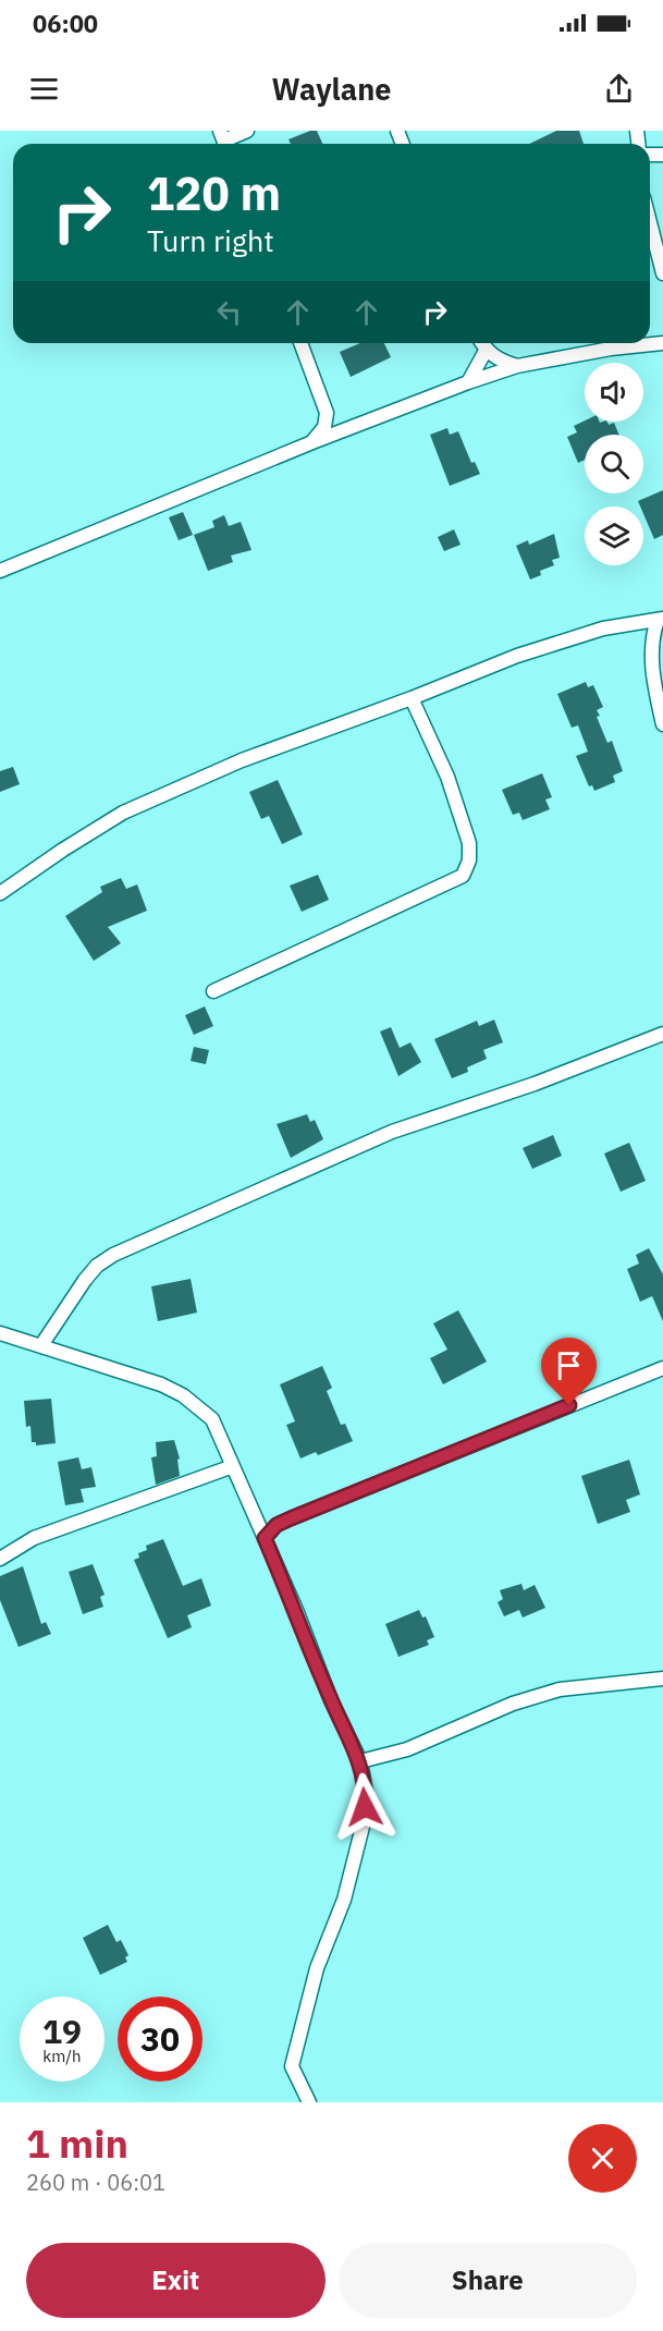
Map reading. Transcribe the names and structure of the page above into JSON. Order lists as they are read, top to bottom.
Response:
{
  "page": {
    "status": "06:00",
    "header": "Waylane",
    "turn": ["120 m", "Turn right"],
    "speed": "19 km/h",
    "limit": "30",
    "heading": ["1 min", "260 m · 06:01"],
    "buttons": ["Exit", "Share"]
  }
}
